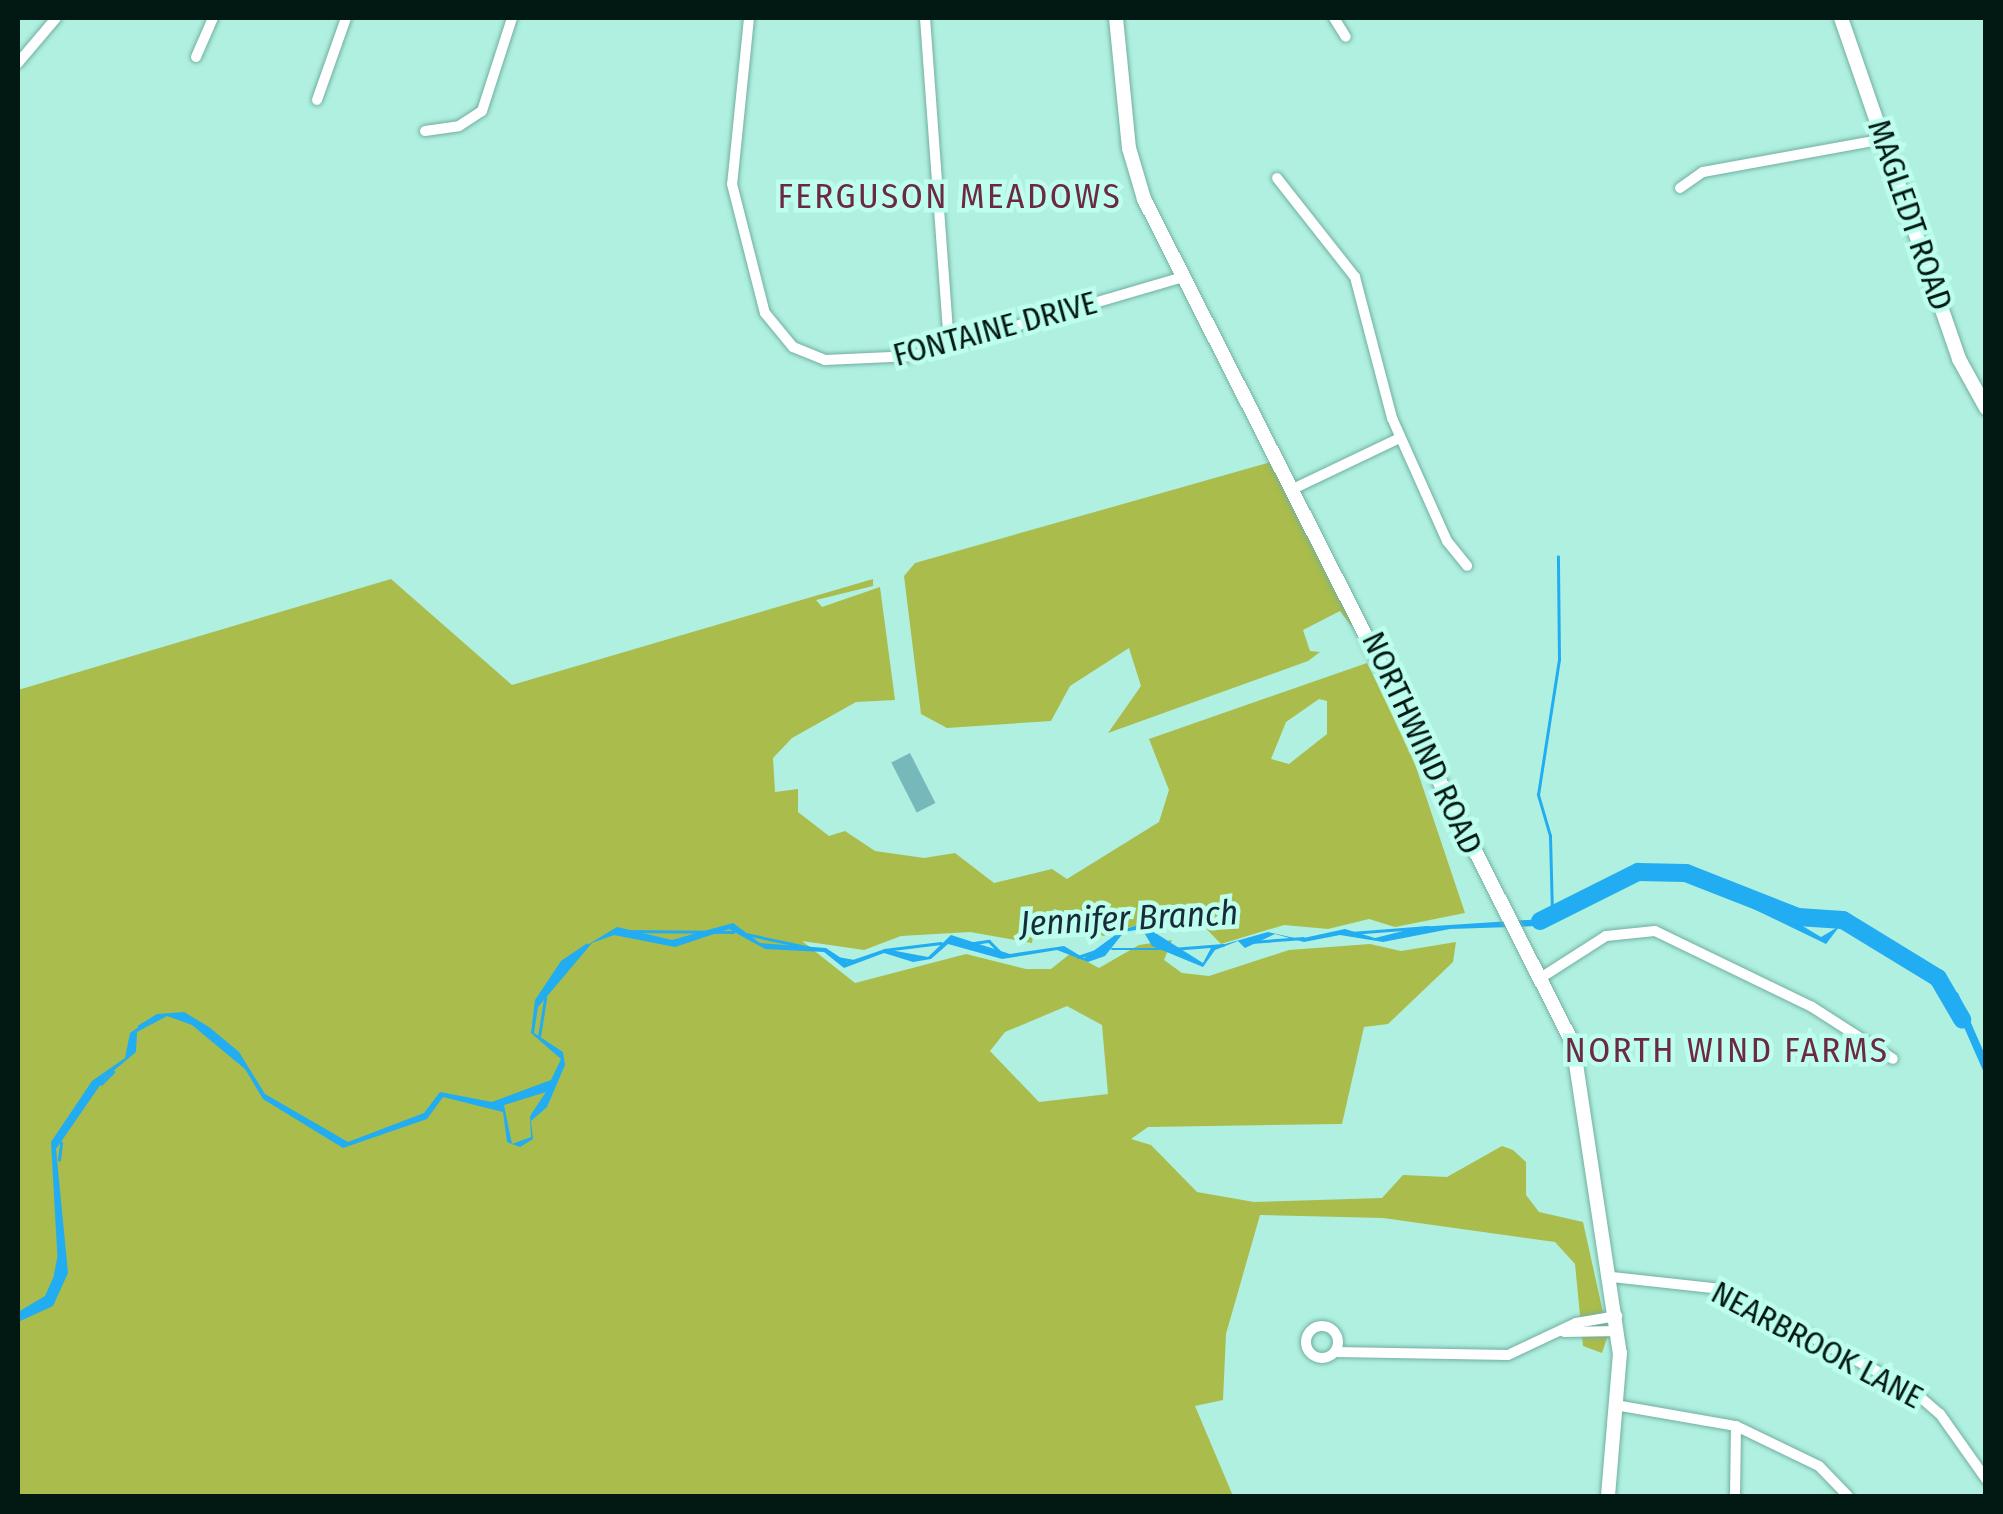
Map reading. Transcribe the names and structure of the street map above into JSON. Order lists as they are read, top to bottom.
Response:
{
  "streets": {
    "street": [
      "MAGLEDT ROAD",
      "FONTAINE DRIVE",
      "NORTHWIND ROAD",
      "NEARBROOK LANE"
    ]
  },
  "crossings": [
    ["FONTAINE DRIVE", "NORTHWIND ROAD"],
    ["NORTHWIND ROAD", "NEARBROOK LANE"]
  ],
  "districts": ["FERGUSON MEADOWS", "NORTH WIND FARMS"],
  "water": ["Jennifer Branch"]
}
